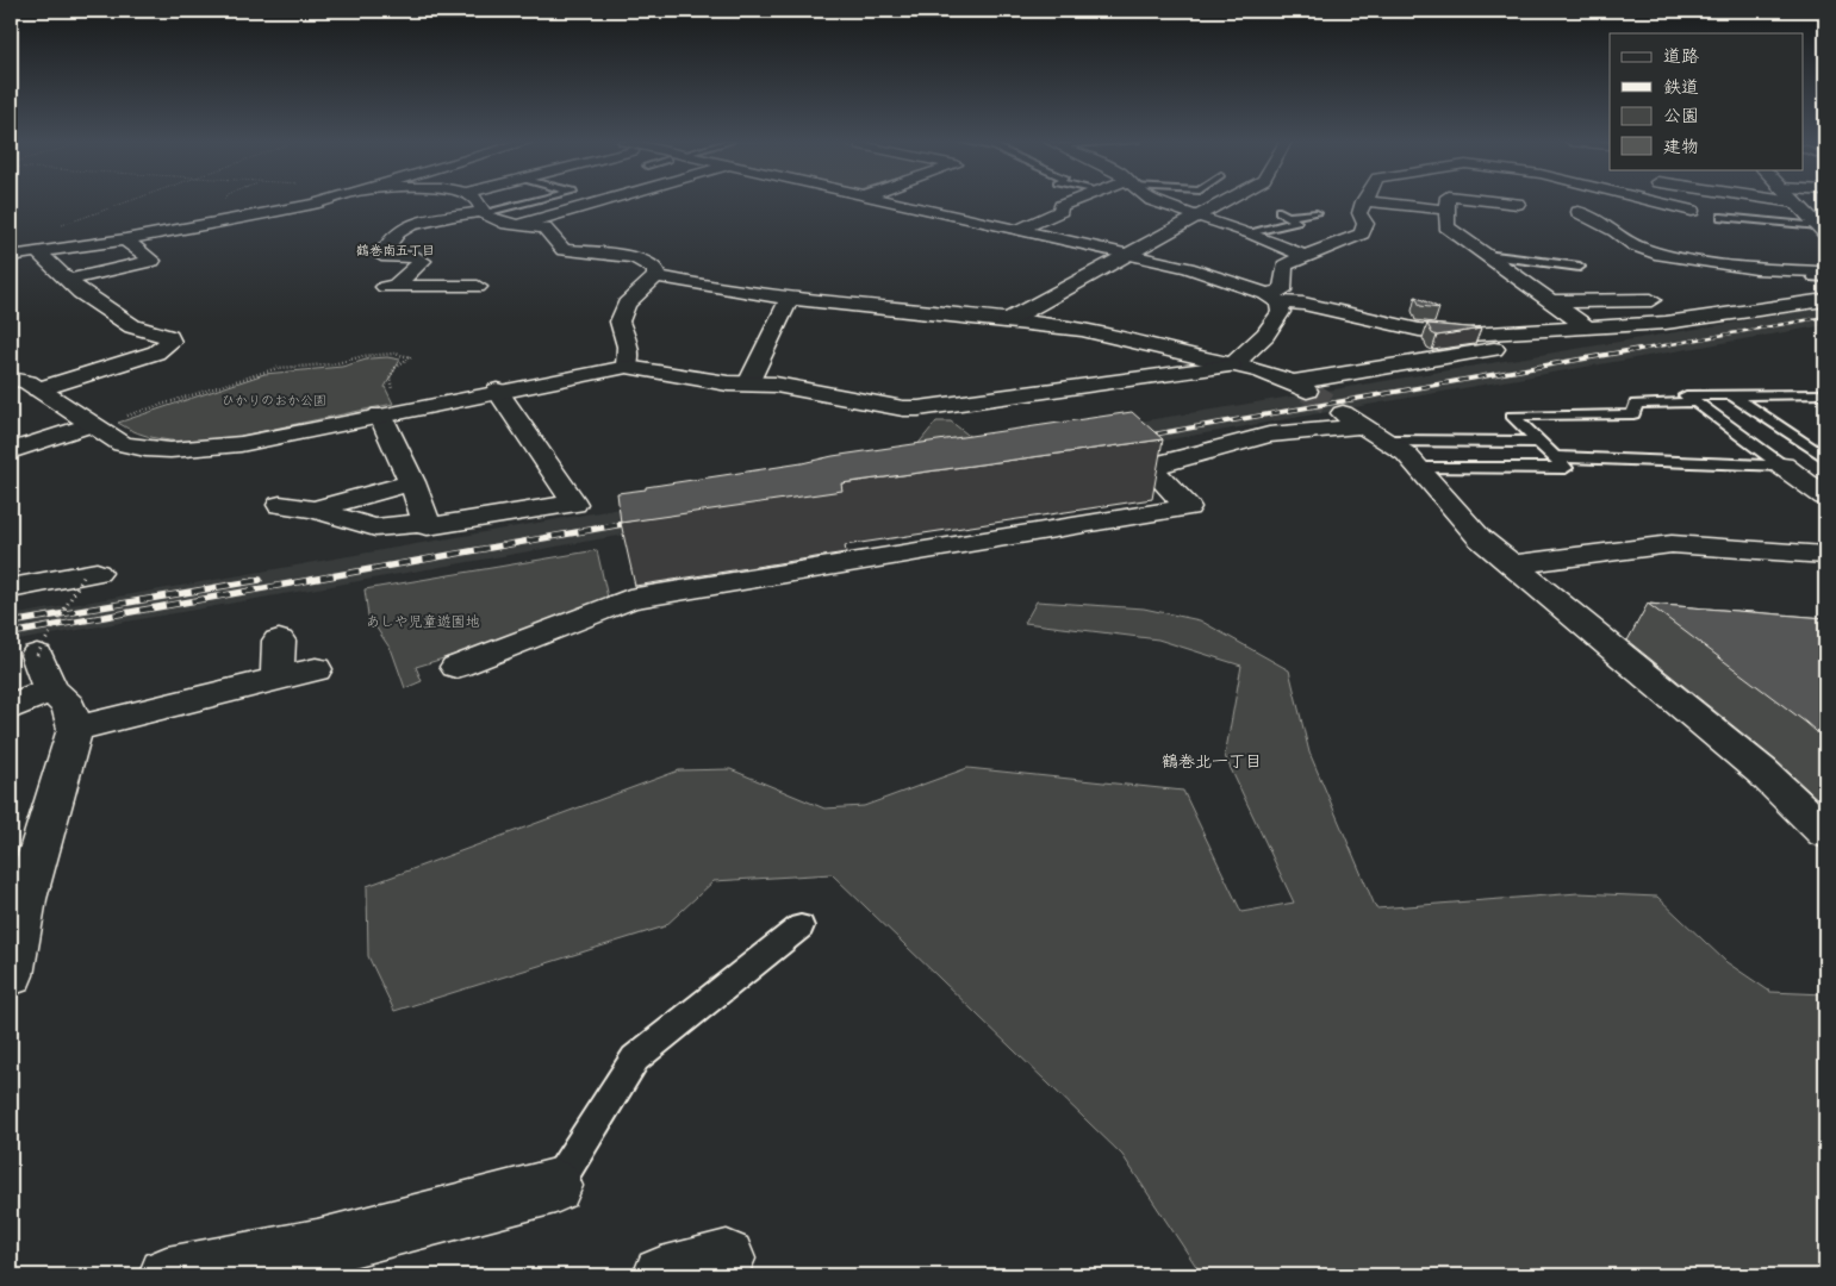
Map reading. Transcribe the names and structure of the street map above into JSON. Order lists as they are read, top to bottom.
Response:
{
  "districts": ["鶴巻南五丁目", "鶴巻北一丁目"],
  "parks": ["ひかりのおか公園", "あしや児童遊園地"],
  "legend": [
    "道路",
    "鉄道",
    "公園",
    "建物"
  ]
}
